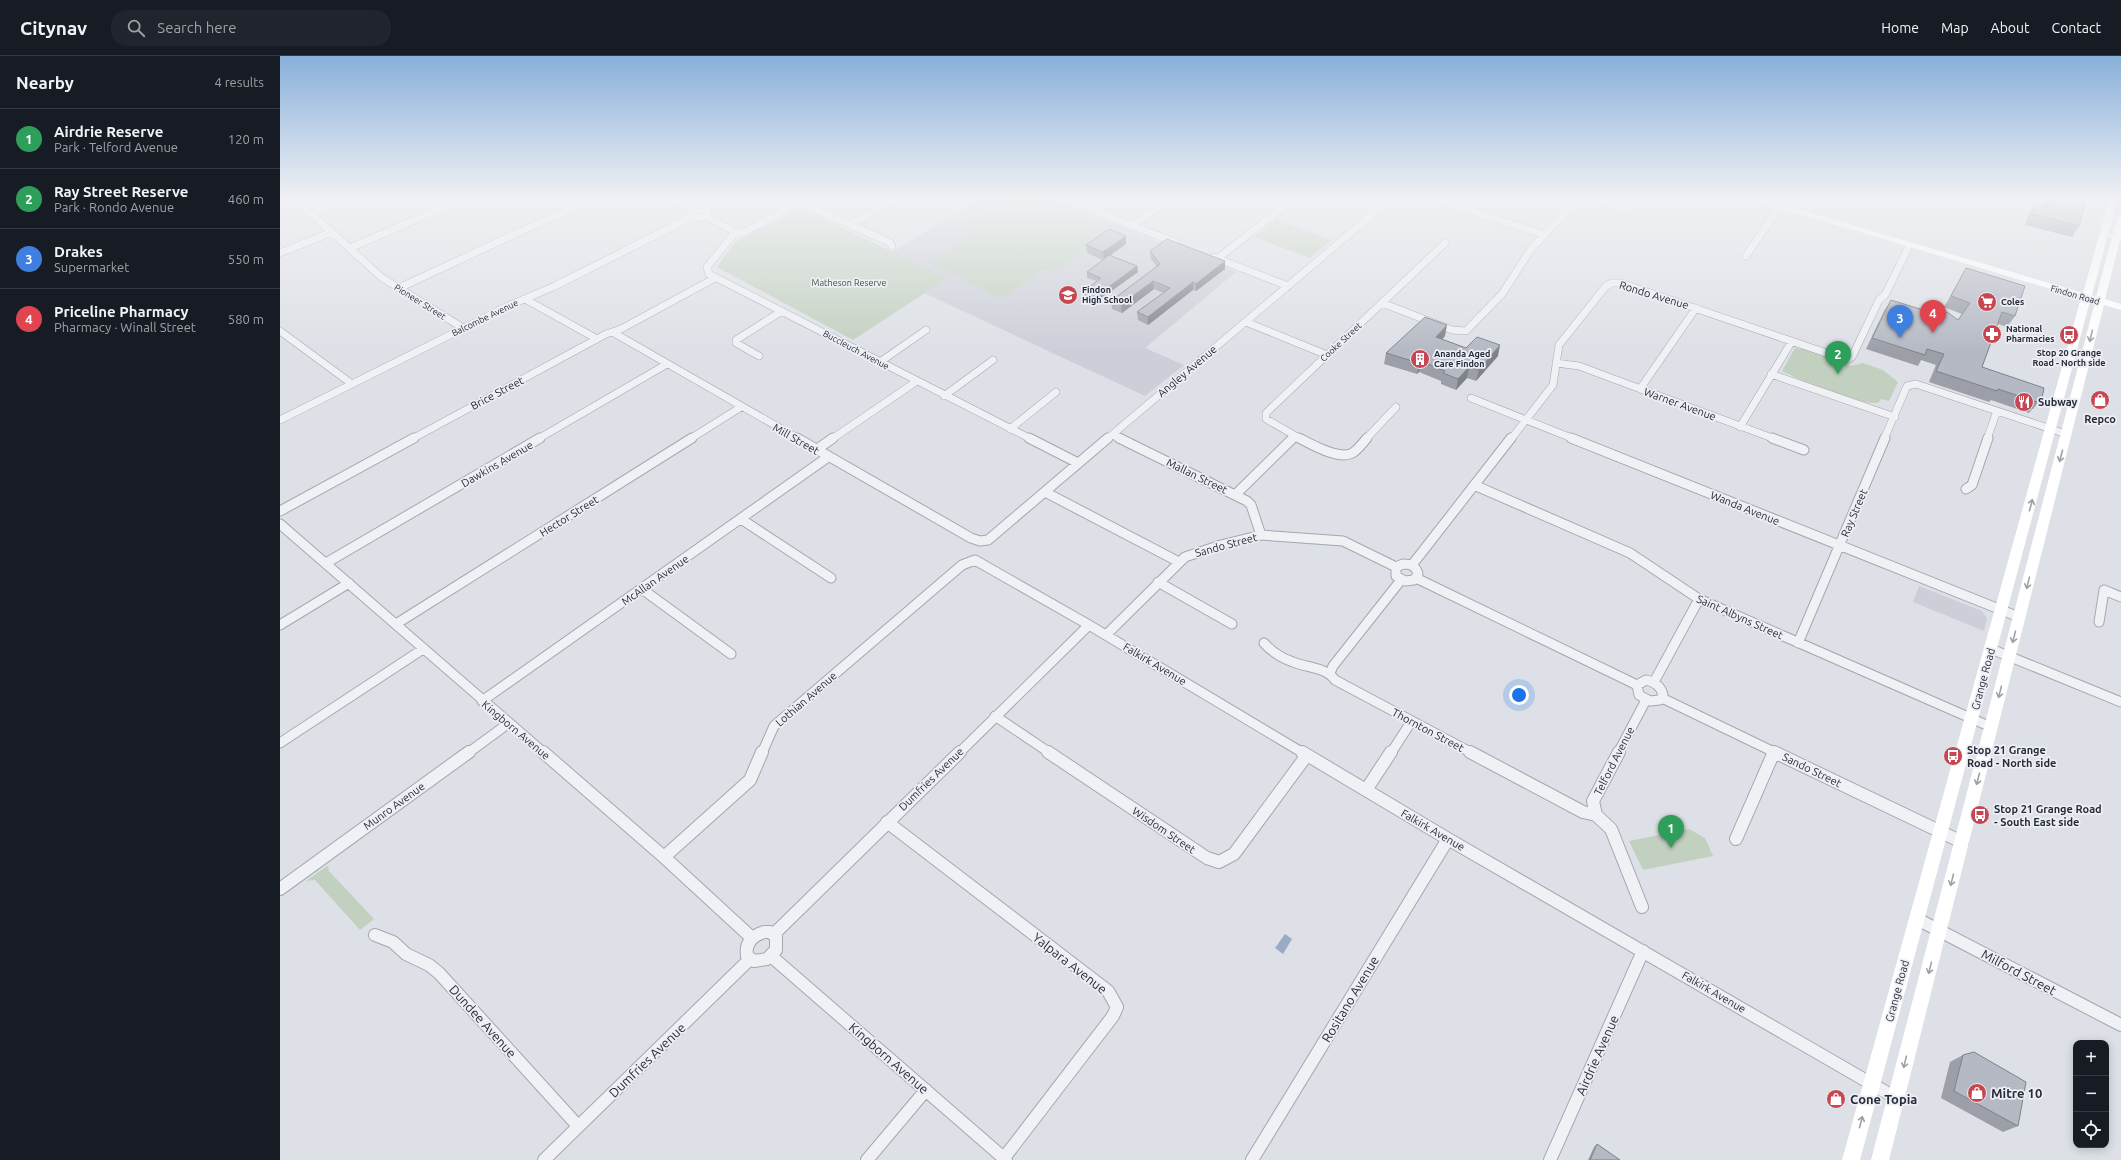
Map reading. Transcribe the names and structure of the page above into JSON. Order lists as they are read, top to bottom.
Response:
{
  "streets": {
    "main road": ["Findon Road", "Grange Road"],
    "street": [
      "Rondo Avenue",
      "Pioneer Street",
      "Balcombe Avenue",
      "Cooke Street",
      "Buccleuch Avenue",
      "Angley Avenue",
      "Brice Street",
      "Warner Avenue",
      "Mill Street",
      "Dawkins Avenue",
      "Mallan Street",
      "Wanda Avenue",
      "Ray Street",
      "Hector Street",
      "Sando Street",
      "McAllan Avenue",
      "Saint Albyns Street",
      "Falkirk Avenue",
      "Lothian Avenue",
      "Kingborn Avenue",
      "Thornton Street",
      "Telford Avenue",
      "Dumfries Avenue",
      "Munro Avenue",
      "Wisdom Street",
      "Yalpara Avenue",
      "Milford Street",
      "Rositano Avenue",
      "Dundee Avenue",
      "Airdrie Avenue"
    ]
  },
  "crossings": [
    ["Rondo Avenue", "Warner Avenue"],
    ["Rondo Avenue", "Wanda Avenue"],
    ["Rondo Avenue", "Sando Street"],
    ["Rondo Avenue", "Saint Albyns Street"],
    ["Findon Road", "Grange Road"],
    ["Pioneer Street", "Balcombe Avenue"],
    ["Buccleuch Avenue", "Angley Avenue"],
    ["Buccleuch Avenue", "Brice Street"],
    ["Angley Avenue", "Mill Street"],
    ["Angley Avenue", "Mallan Street"],
    ["Brice Street", "Mill Street"],
    ["Mill Street", "Dawkins Avenue"],
    ["Mill Street", "Hector Street"],
    ["Mill Street", "McAllan Avenue"],
    ["Dawkins Avenue", "Kingborn Avenue"],
    ["Mallan Street", "Sando Street"],
    ["Wanda Avenue", "Ray Street"],
    ["Wanda Avenue", "Grange Road"],
    ["Ray Street", "Saint Albyns Street"],
    ["Hector Street", "Kingborn Avenue"],
    ["Sando Street", "Falkirk Avenue"],
    ["Sando Street", "Grange Road"],
    ["Sando Street", "Telford Avenue"],
    ["McAllan Avenue", "Kingborn Avenue"],
    ["Saint Albyns Street", "Grange Road"],
    ["Falkirk Avenue", "Grange Road"],
    ["Falkirk Avenue", "Lothian Avenue"],
    ["Falkirk Avenue", "Dumfries Avenue"],
    ["Falkirk Avenue", "Wisdom Street"],
    ["Falkirk Avenue", "Rositano Avenue"],
    ["Falkirk Avenue", "Airdrie Avenue"],
    ["Grange Road", "Milford Street"],
    ["Lothian Avenue", "Kingborn Avenue"],
    ["Kingborn Avenue", "Dumfries Avenue"],
    ["Kingborn Avenue", "Munro Avenue"],
    ["Kingborn Avenue", "Yalpara Avenue"],
    ["Thornton Street", "Telford Avenue"],
    ["Dumfries Avenue", "Wisdom Street"],
    ["Dumfries Avenue", "Yalpara Avenue"],
    ["Dumfries Avenue", "Dundee Avenue"]
  ],
  "parks": ["Matheson Reserve"],
  "places": {
    "school or university": ["Findon High School"],
    "supermarket": ["Coles"],
    "pharmacy": ["National Pharmacies"],
    "bus stop": ["Stop 20 Grange Road - North side", "Stop 21 Grange Road - North side", "Stop 21 Grange Road - South East side"],
    "building": ["Ananda Aged Care Findon"],
    "shop": ["Repco", "Mitre 10", "Cone Topia"],
    "restaurant": ["Subway"]
  },
  "page": {
    "header": "Citynav",
    "search": "Search here",
    "nav": [
      "Home",
      "Map",
      "About",
      "Contact"
    ],
    "heading": ["Nearby", "4 results"],
    "list": [
      {
        "mark": "1",
        "name": "Airdrie Reserve",
        "note": "Park · Telford Avenue",
        "value": "120 m"
      },
      {
        "mark": "2",
        "name": "Ray Street Reserve",
        "note": "Park · Rondo Avenue",
        "value": "460 m"
      },
      {
        "mark": "3",
        "name": "Drakes",
        "note": "Supermarket",
        "value": "550 m"
      },
      {
        "mark": "4",
        "name": "Priceline Pharmacy",
        "note": "Pharmacy · Winall Street",
        "value": "580 m"
      }
    ],
    "pins": [
      "4",
      "3",
      "2",
      "1"
    ],
    "map_buttons": ["+", "−"]
  }
}
